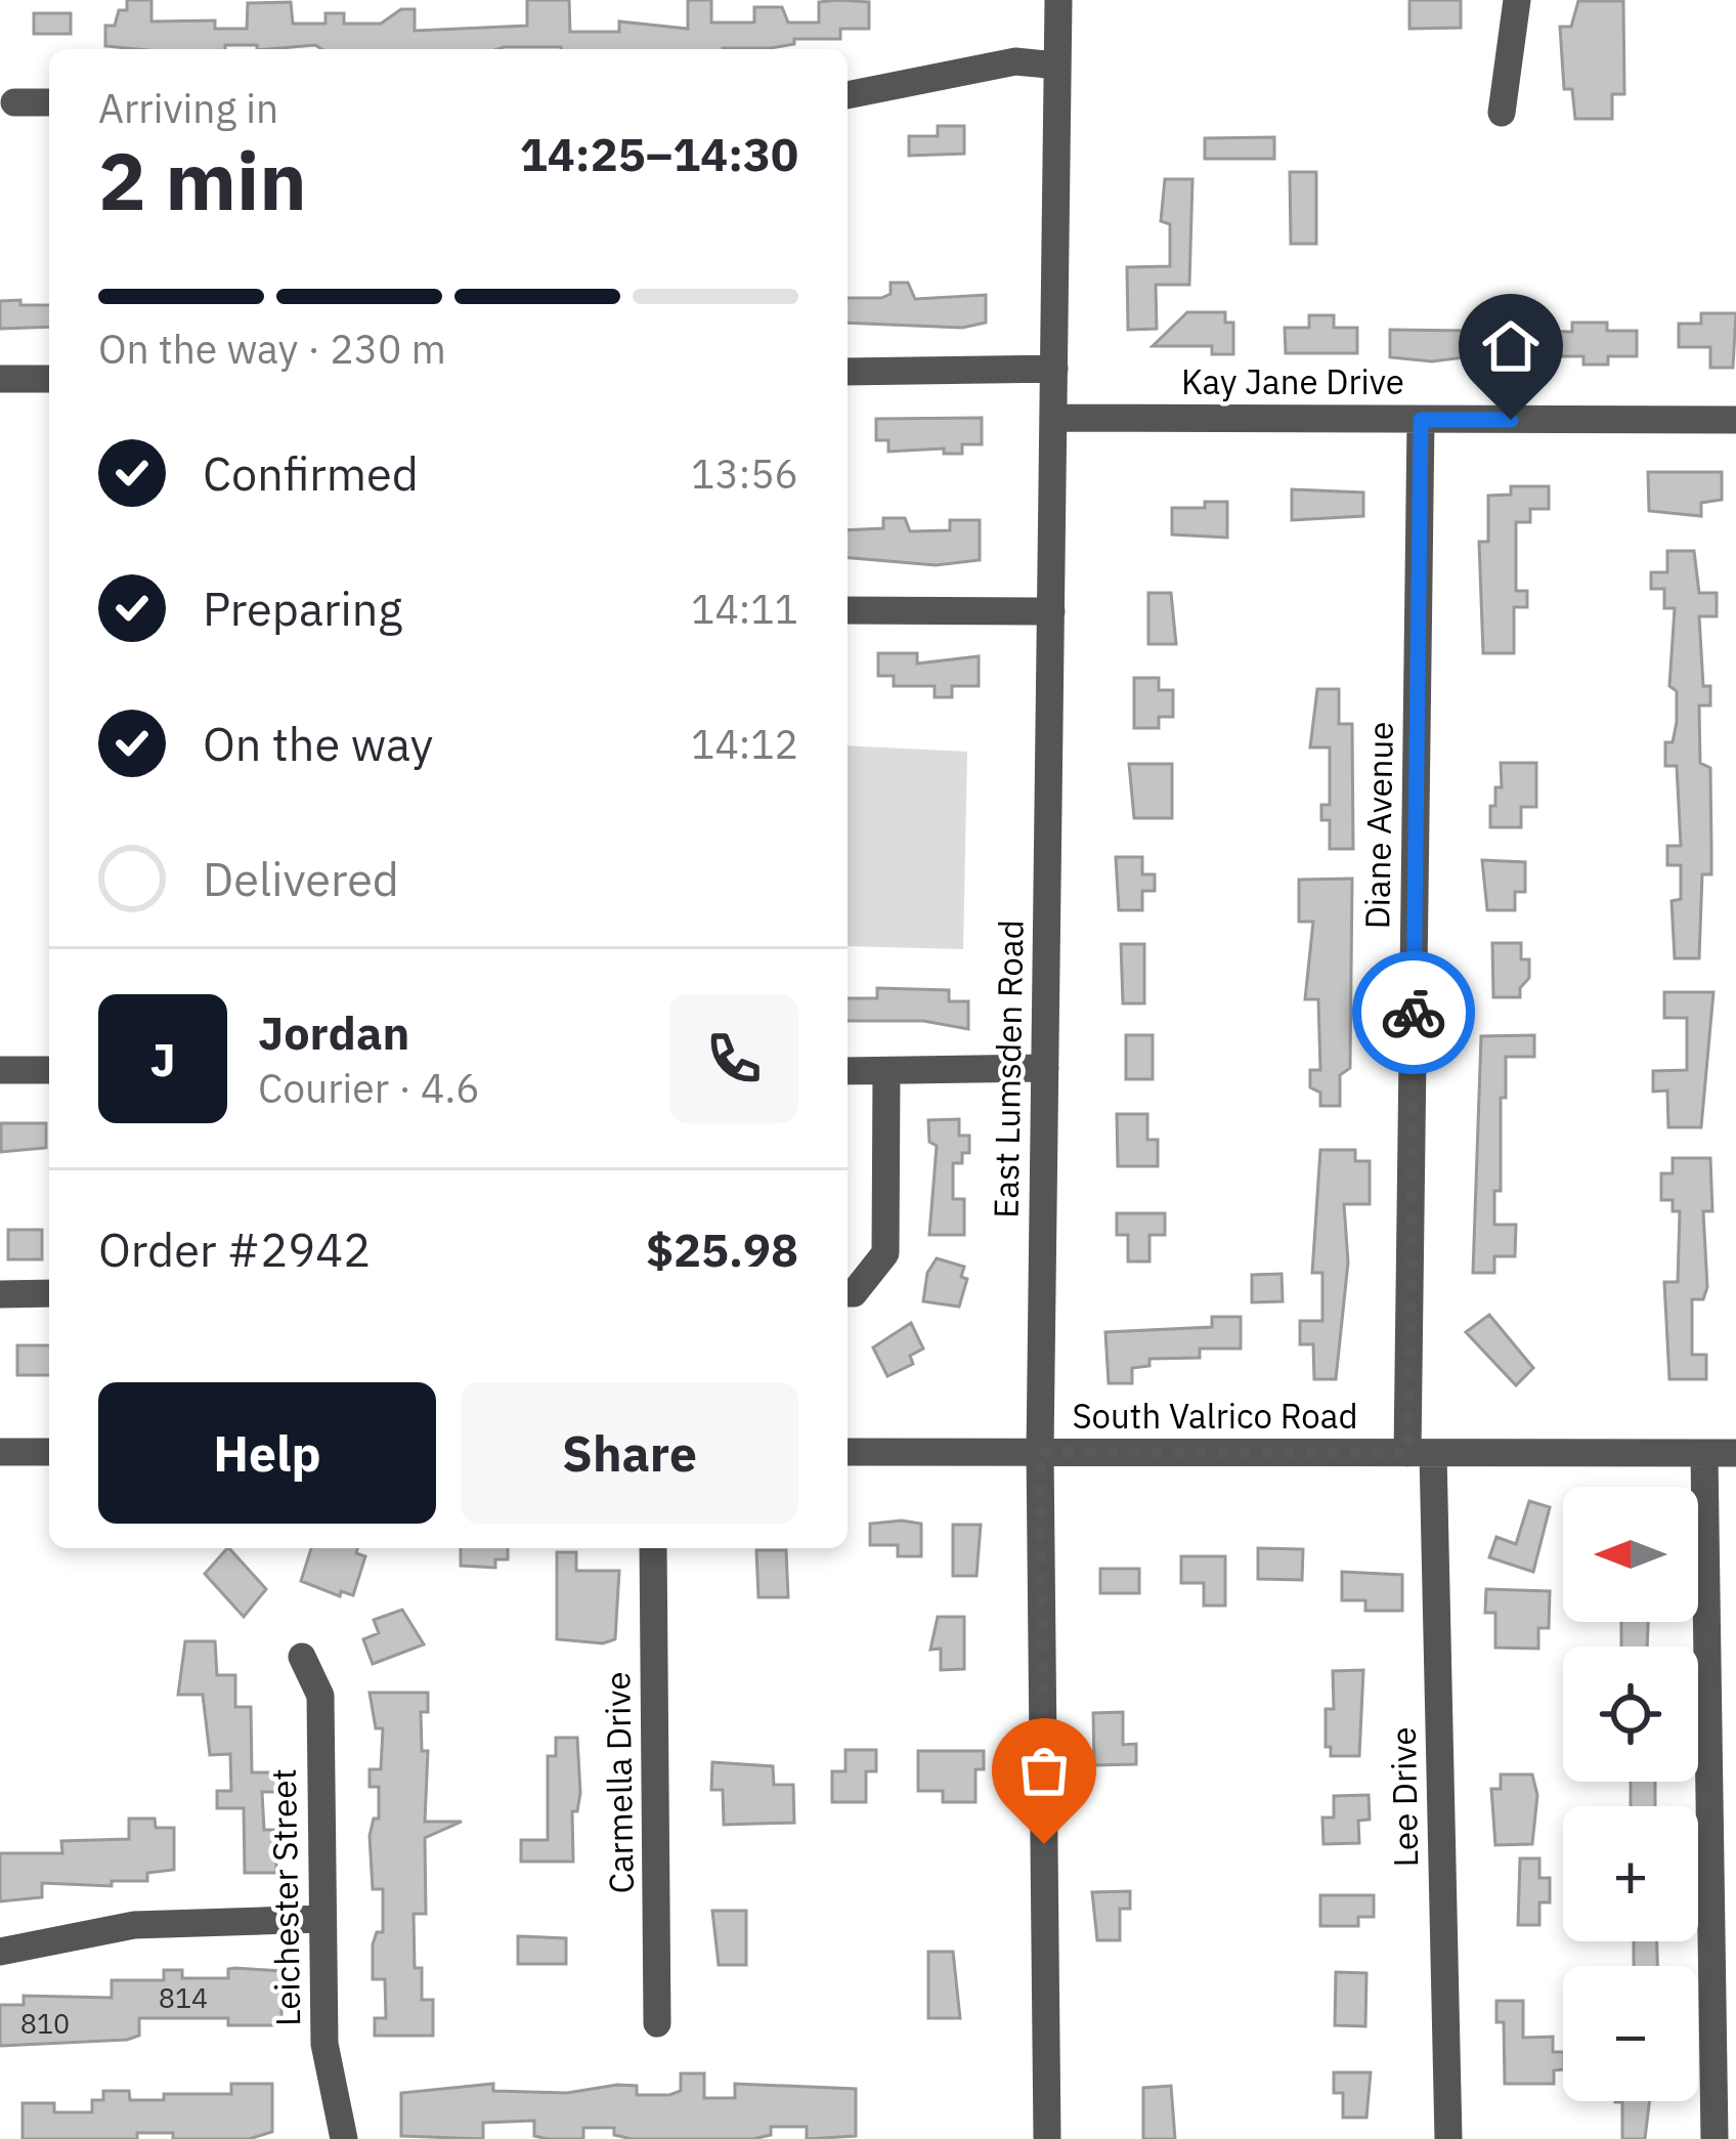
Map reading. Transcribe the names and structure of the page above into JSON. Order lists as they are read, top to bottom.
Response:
{
  "streets": {
    "street": [
      "Kay Jane Drive",
      "Diane Avenue",
      "East Lumsden Road",
      "South Valrico Road",
      "Carmella Drive",
      "Lee Drive",
      "Leichester Street"
    ]
  },
  "crossings": [
    ["Kay Jane Drive", "Diane Avenue"],
    ["Kay Jane Drive", "East Lumsden Road"],
    ["Diane Avenue", "South Valrico Road"],
    ["Diane Avenue", "Lee Drive"],
    ["East Lumsden Road", "South Valrico Road"],
    ["South Valrico Road", "Lee Drive"]
  ],
  "house_numbers": ["814", "810"],
  "north": "left",
  "page": {
    "heading": ["2 min", "Arriving in", "14:25–14:30"],
    "panel": [
      "Jordan",
      "Courier · 4.6",
      "Order #2942",
      "$25.98"
    ],
    "bar": "On the way · 230 m",
    "list": [
      ["Confirmed", "13:56"],
      ["Preparing", "14:11"],
      ["On the way", "14:12"],
      "Delivered"
    ],
    "round": "J",
    "buttons": ["Help", "Share"],
    "map_buttons": ["+", "−"]
  }
}
